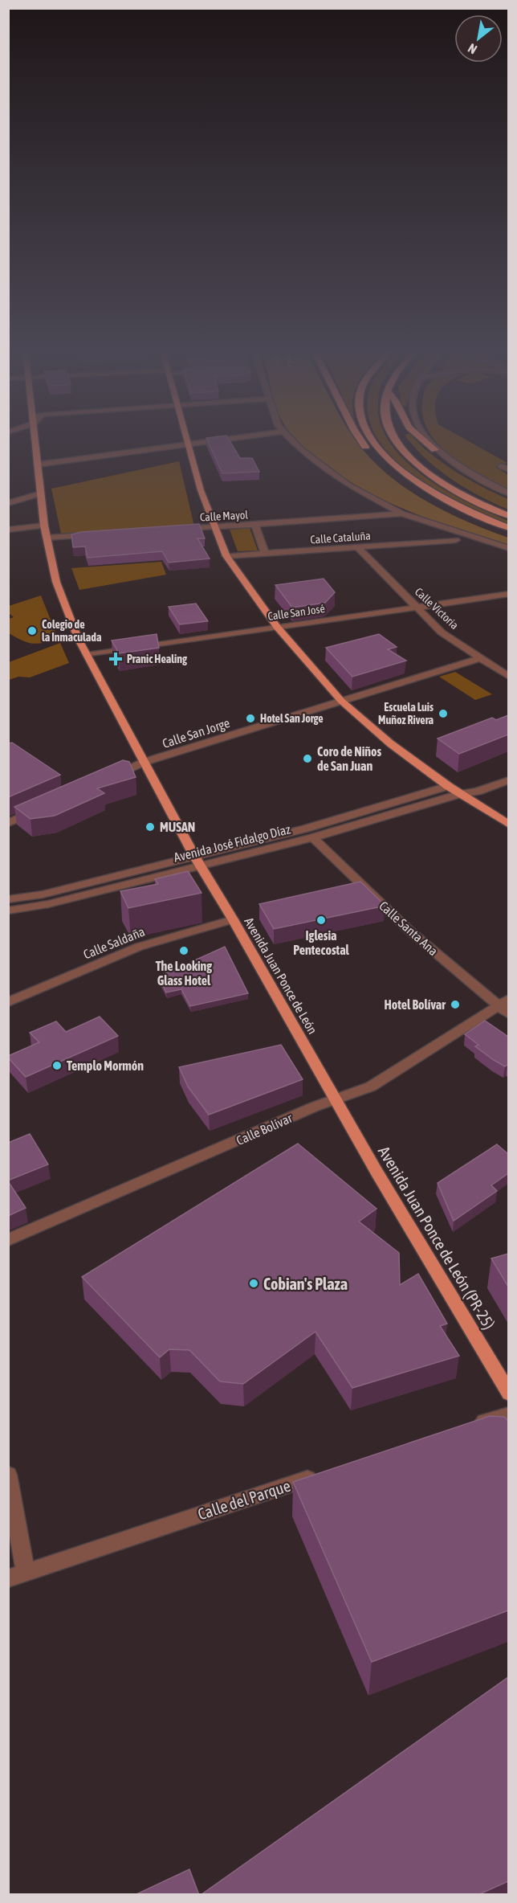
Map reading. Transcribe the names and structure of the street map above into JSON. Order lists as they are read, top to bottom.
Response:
{
  "streets": {
    "main road": ["Avenida Juan Ponce de León", "Avenida Juan Ponce de León (PR-25)"],
    "street": [
      "Calle Mayol",
      "Calle Cataluña",
      "Calle Victoria",
      "Calle San José",
      "Calle San Jorge",
      "Avenida José Fidalgo Díaz",
      "Calle Santa Ana",
      "Calle Saldaña",
      "Calle Bolívar",
      "Calle del Parque"
    ]
  },
  "crossings": [
    ["Calle Cataluña", "Calle Victoria"],
    ["Calle Victoria", "Calle San José"],
    ["Calle Victoria", "Calle San Jorge"],
    ["Avenida José Fidalgo Díaz", "Calle Santa Ana"],
    ["Avenida José Fidalgo Díaz", "Avenida Juan Ponce de León"],
    ["Calle Santa Ana", "Calle Bolívar"],
    ["Calle Saldaña", "Avenida Juan Ponce de León"],
    ["Avenida Juan Ponce de León", "Calle Bolívar"],
    ["Avenida Juan Ponce de León", "Avenida Juan Ponce de León (PR-25)"],
    ["Calle Bolívar", "Avenida Juan Ponce de León (PR-25)"]
  ],
  "places": {
    "other": [
      "Colegio de la Inmaculada",
      "Escuela Luis Muñoz Rivera",
      "Hotel San Jorge",
      "Coro de Niños de San Juan",
      "MUSAN",
      "Iglesia Pentecostal",
      "The Looking Glass Hotel",
      "Hotel Bolívar",
      "Templo Mormón",
      "Cobian's Plaza"
    ],
    "health": ["Pranic Healing"]
  },
  "north": "bottom left"
}
